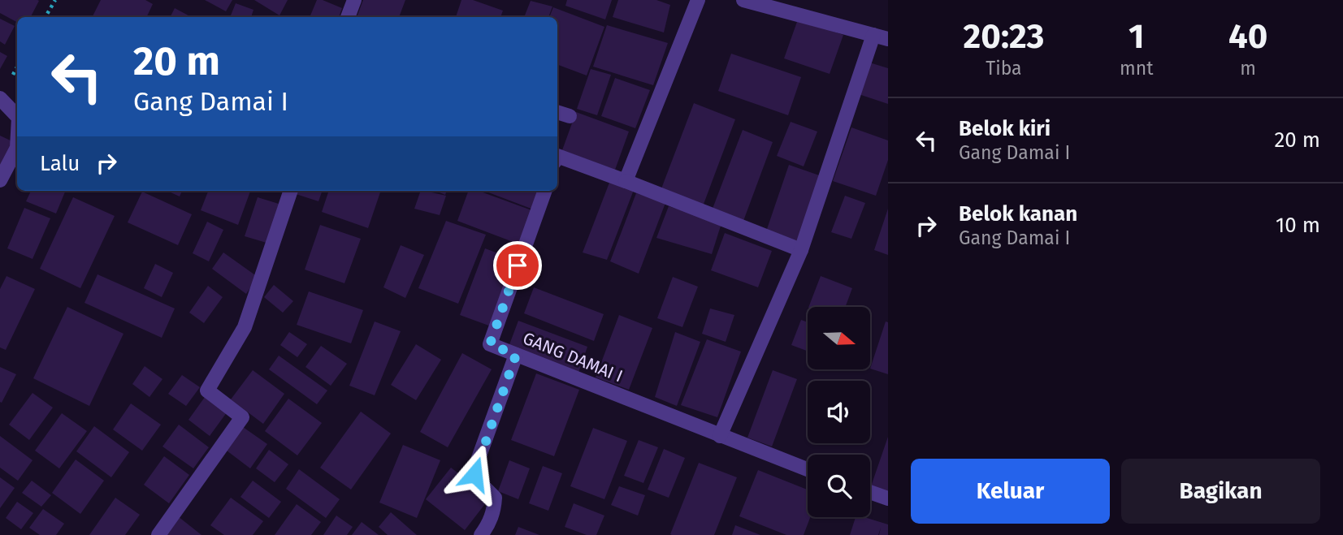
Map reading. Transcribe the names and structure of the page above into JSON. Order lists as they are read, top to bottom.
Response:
{
  "streets": {
    "street": ["GANG DAMAI I"]
  },
  "north": "right",
  "page": {
    "eta": [
      "20:23",
      "Tiba",
      "1",
      "mnt",
      "40",
      "m"
    ],
    "turn": ["20 m", "Gang Damai I"],
    "list": [
      {
        "name": "Belok kiri",
        "note": "Gang Damai I",
        "value": "20 m"
      },
      {
        "name": "Belok kanan",
        "note": "Gang Damai I",
        "value": "10 m"
      }
    ],
    "then": "Lalu",
    "buttons": ["Keluar", "Bagikan"]
  }
}
